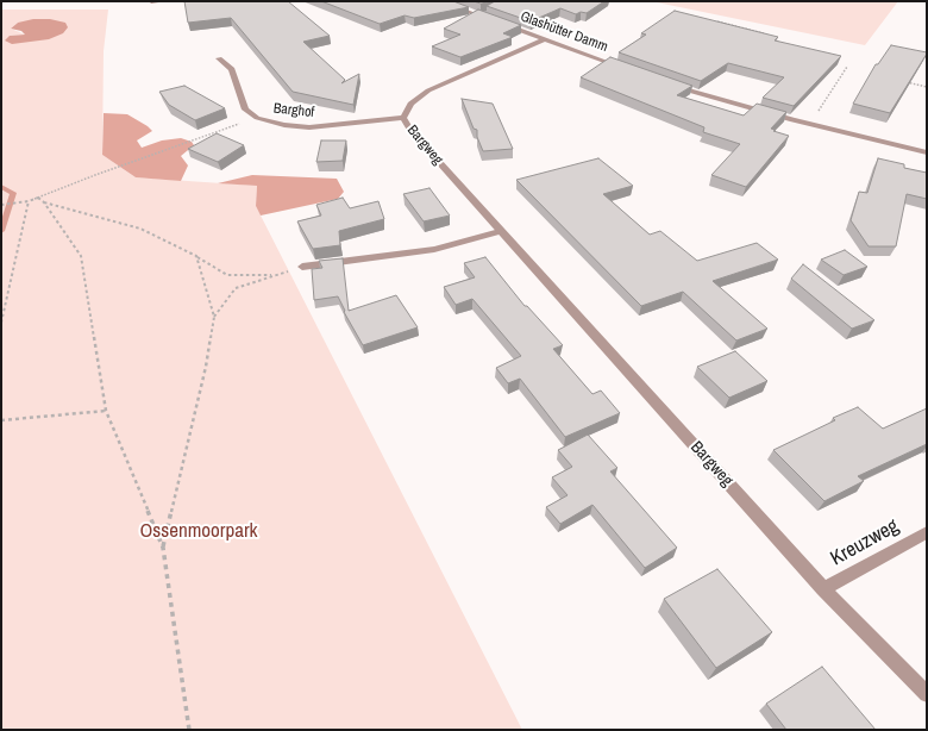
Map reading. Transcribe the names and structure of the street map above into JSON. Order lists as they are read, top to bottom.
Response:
{
  "streets": {
    "street": [
      "Glashütter Damm",
      "Barghof",
      "Bargweg",
      "Kreuzweg"
    ]
  },
  "crossings": [
    ["Glashütter Damm", "Bargweg"],
    ["Barghof", "Bargweg"],
    ["Bargweg", "Kreuzweg"]
  ],
  "parks": ["Ossenmoorpark"]
}
